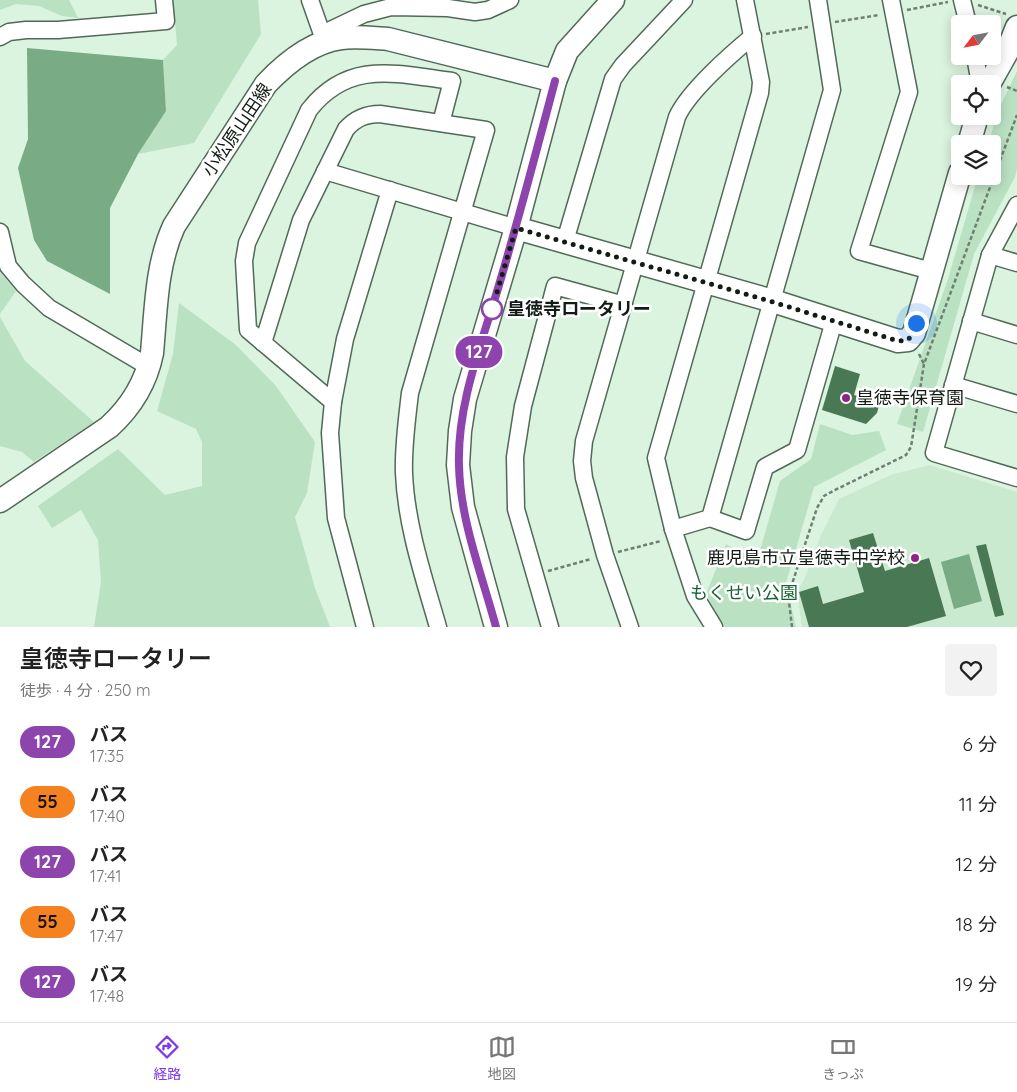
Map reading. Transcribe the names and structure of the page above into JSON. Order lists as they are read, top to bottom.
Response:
{
  "streets": {
    "street": ["小松原山田線"]
  },
  "parks": ["もくせい公園"],
  "places": ["皇徳寺ロータリー", "皇徳寺保育園", "鹿児島市立皇徳寺中学校"],
  "lines": ["bus line 127"],
  "north": "bottom left",
  "page": {
    "on_map": "127",
    "heading": ["皇徳寺ロータリー", "徒歩 · 4 分 · 250 m"],
    "list": [
      {
        "mark": "127",
        "name": "バス",
        "note": "17:35",
        "value": "6 分"
      },
      {
        "mark": "55",
        "name": "バス",
        "note": "17:40",
        "value": "11 分"
      },
      {
        "mark": "127",
        "name": "バス",
        "note": "17:41",
        "value": "12 分"
      },
      {
        "mark": "55",
        "name": "バス",
        "note": "17:47",
        "value": "18 分"
      },
      {
        "mark": "127",
        "name": "バス",
        "note": "17:48",
        "value": "19 分"
      }
    ],
    "tabs": ["経路", "地図", "きっぷ"]
  }
}
